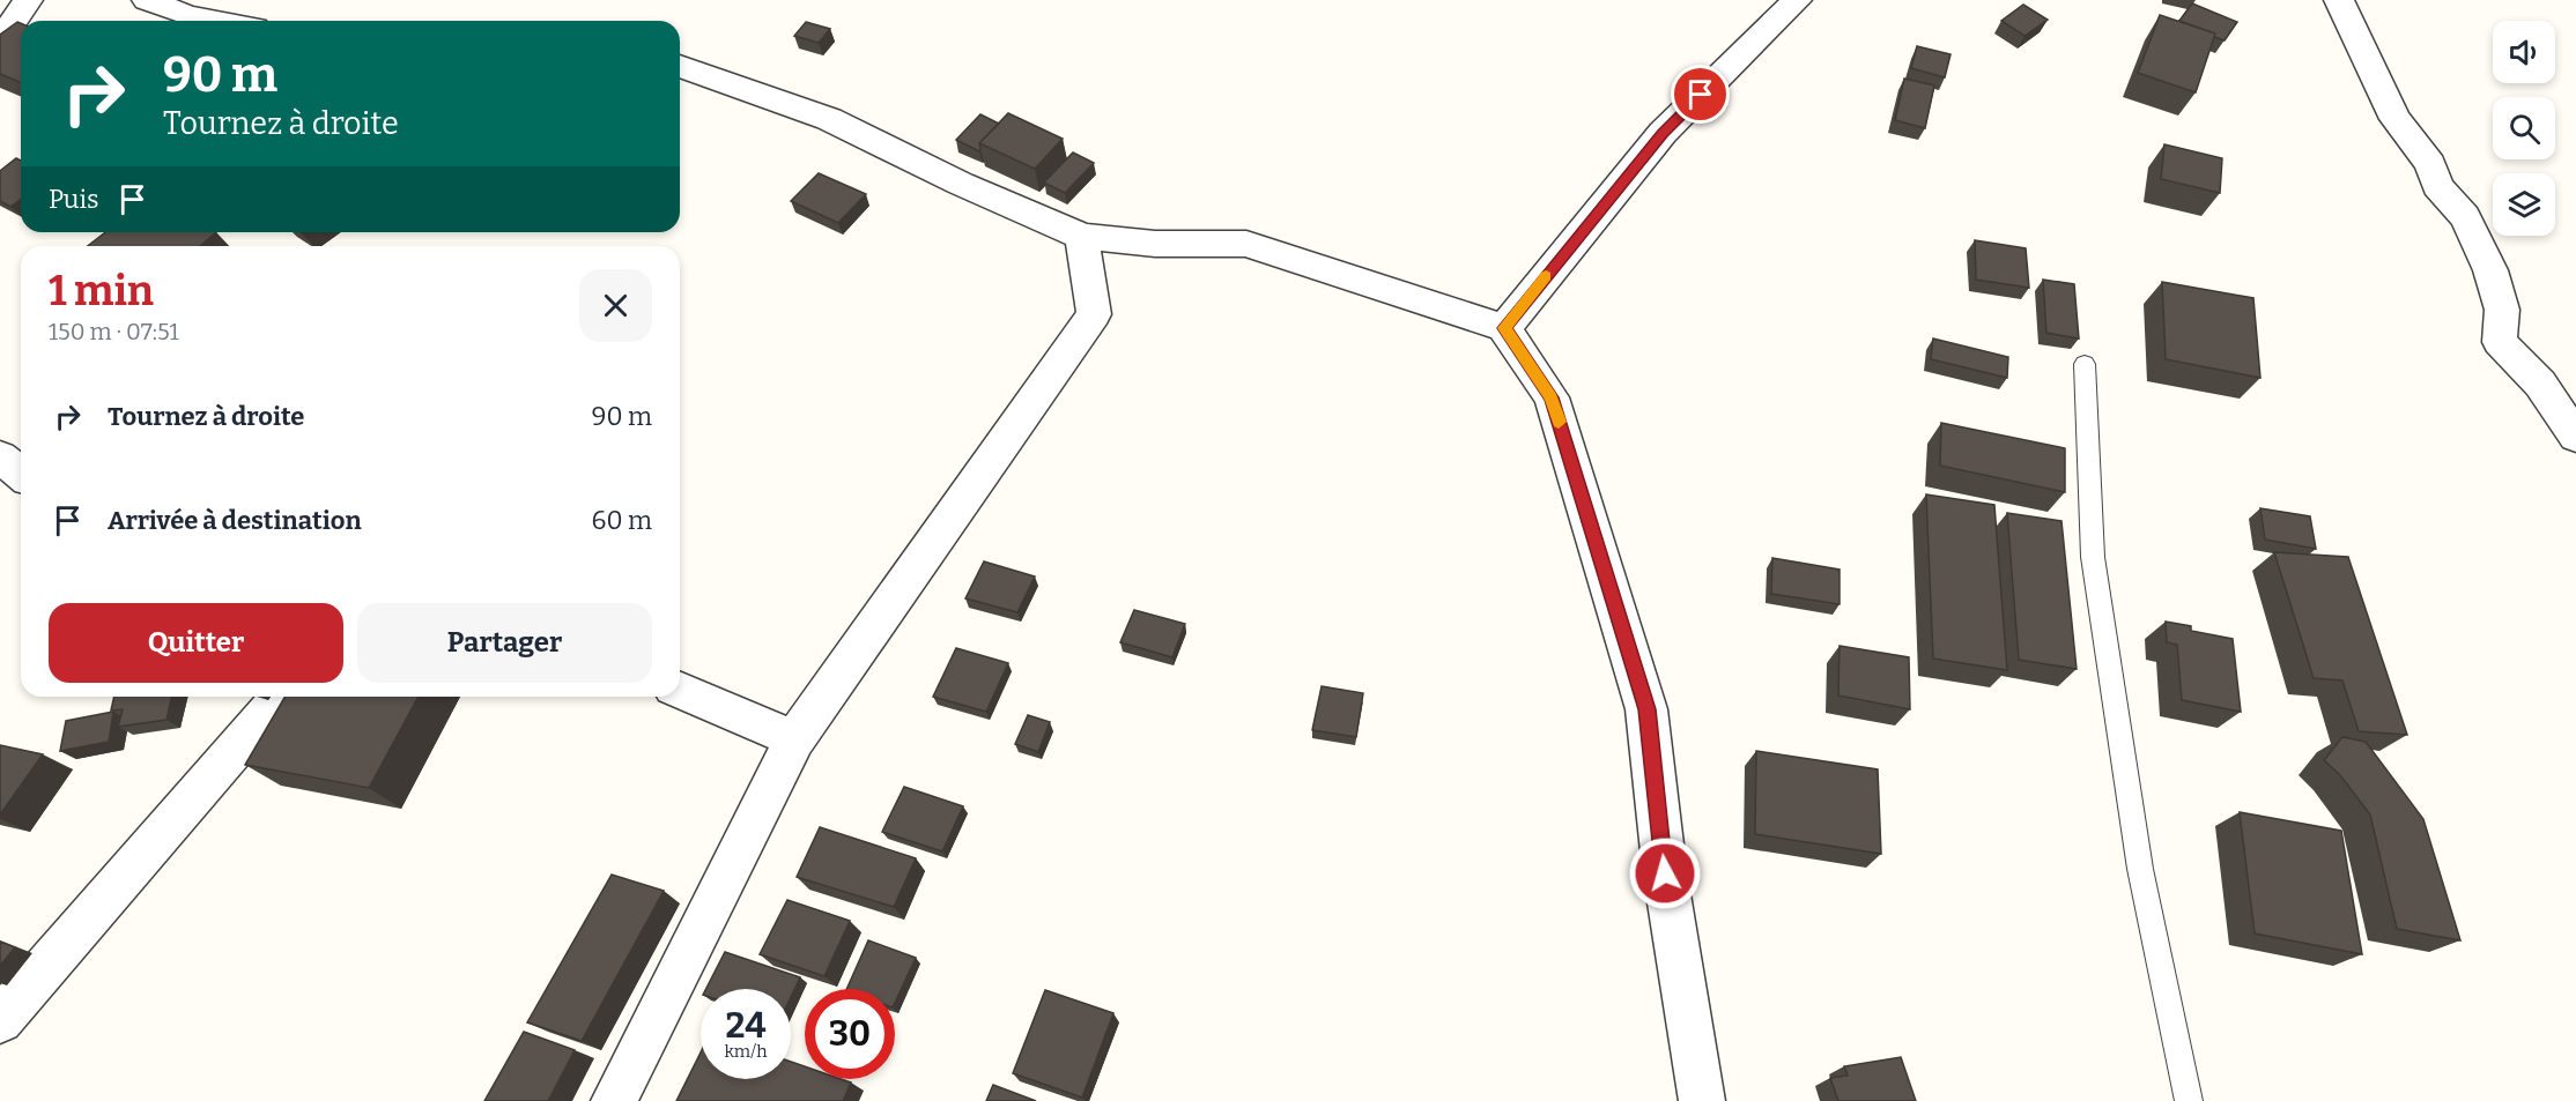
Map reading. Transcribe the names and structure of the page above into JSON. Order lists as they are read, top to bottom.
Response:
{
  "page": {
    "turn": ["90 m", "Tournez à droite"],
    "then": "Puis",
    "heading": ["1 min", "150 m · 07:51"],
    "list": [
      {
        "name": "Tournez à droite",
        "value": "90 m"
      },
      {
        "name": "Arrivée à destination",
        "value": "60 m"
      }
    ],
    "buttons": ["Quitter", "Partager"],
    "speed": "24 km/h",
    "limit": "30"
  }
}
